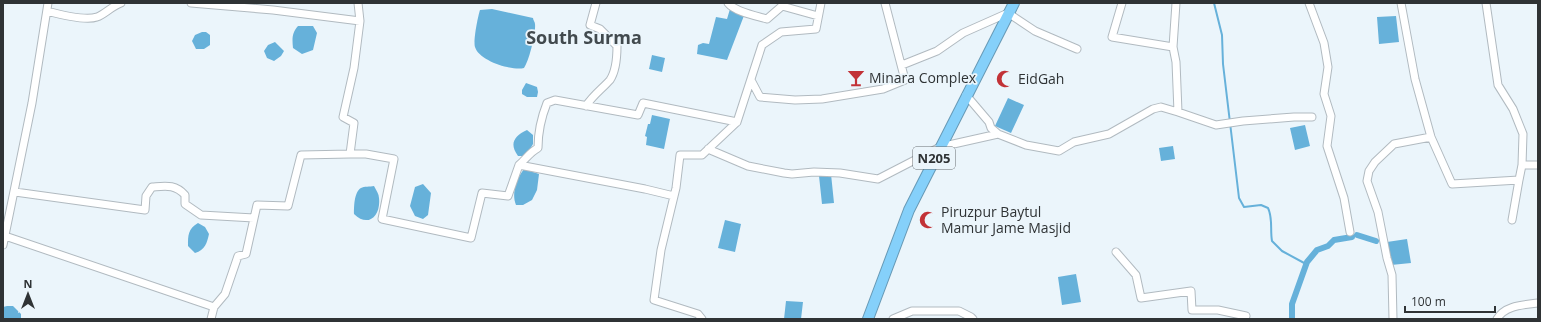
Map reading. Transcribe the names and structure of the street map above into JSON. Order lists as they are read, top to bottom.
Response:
{
  "streets": {
    "highway": ["N205"]
  },
  "districts": ["South Surma"],
  "places": {
    "bar": ["Minara Complex"],
    "mosque": ["EidGah", "Piruzpur Baytul Mamur Jame Masjid"]
  },
  "scale_bar": "100 m",
  "north": "top"
}
